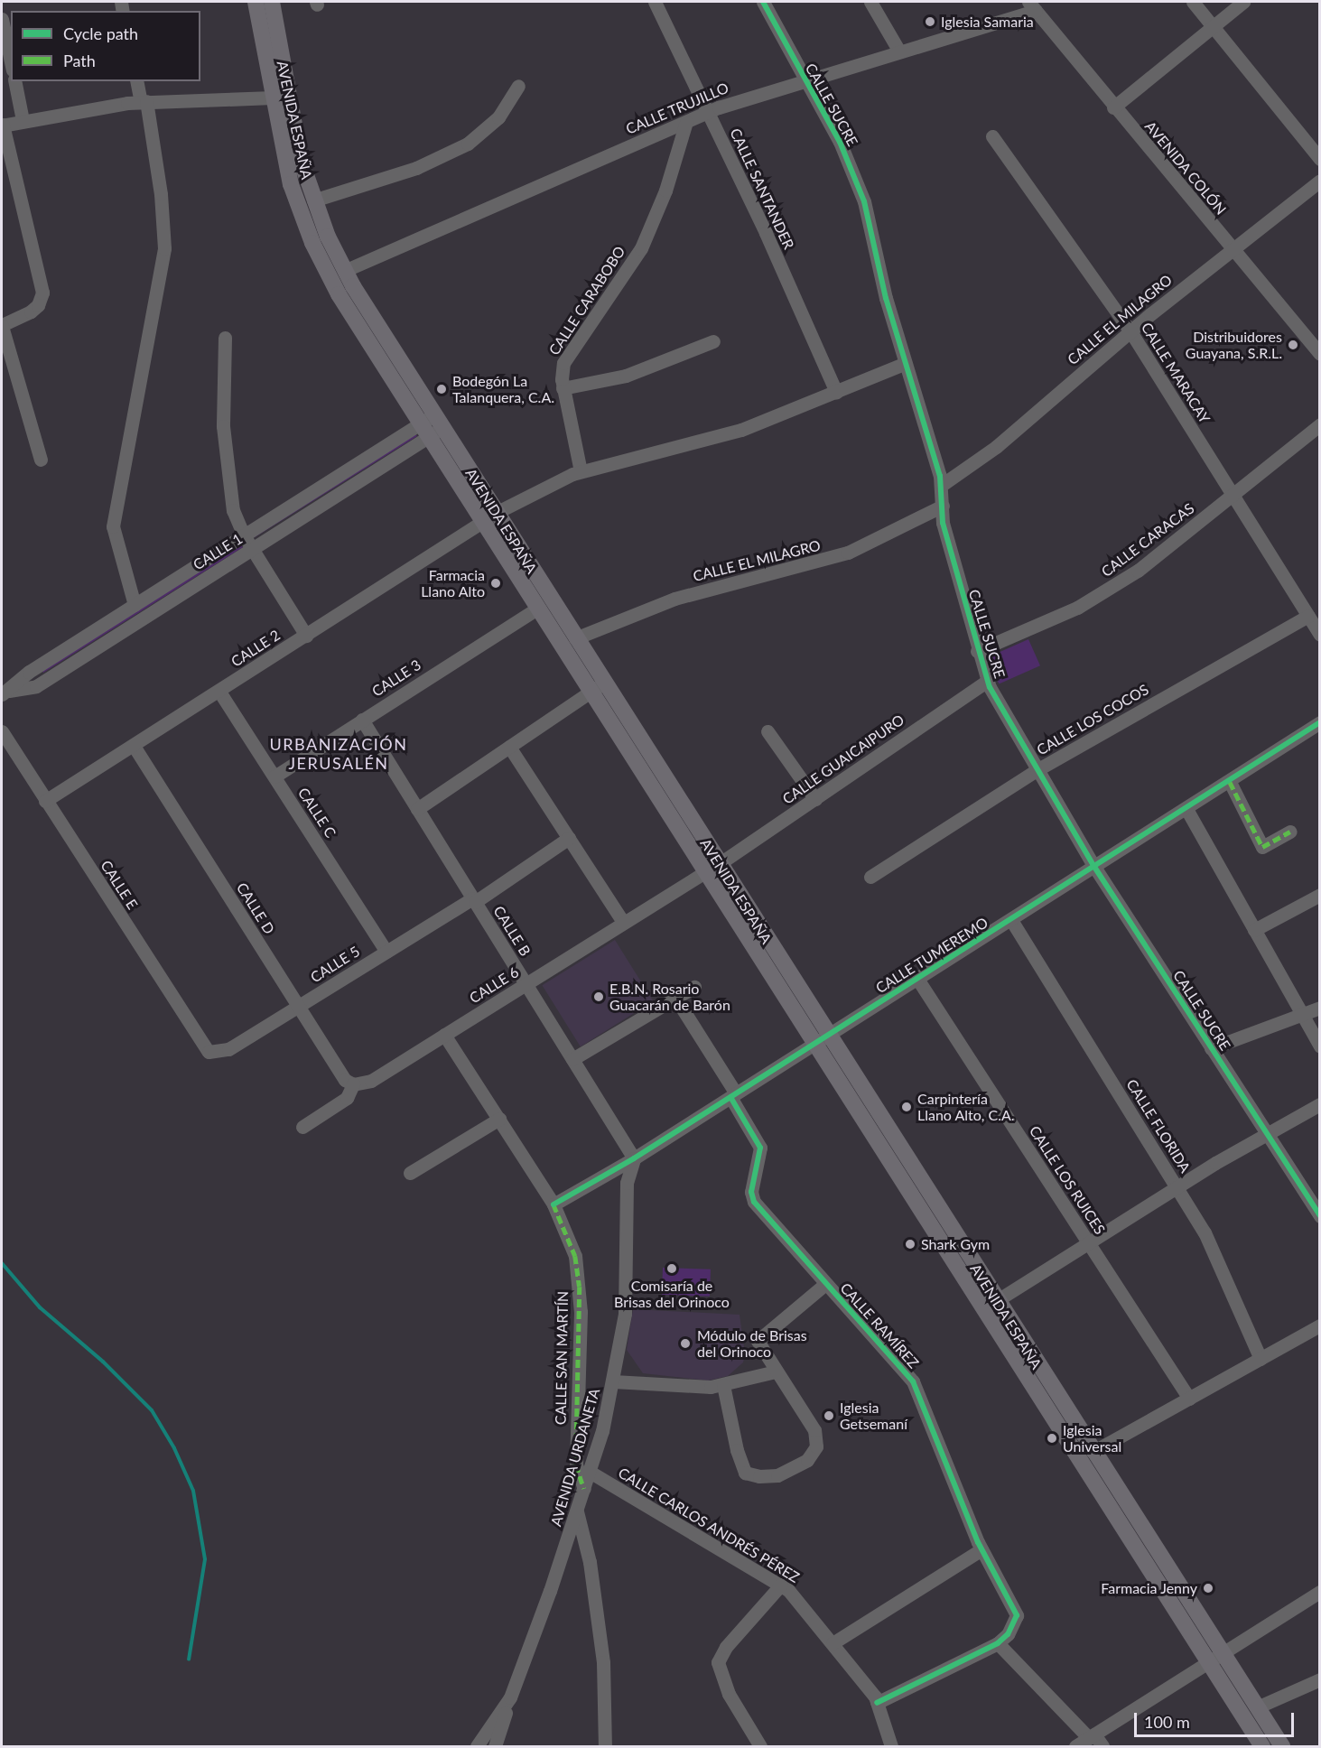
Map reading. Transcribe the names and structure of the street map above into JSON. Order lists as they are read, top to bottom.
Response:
{
  "streets": {
    "main road": ["AVENIDA ESPAÑA"],
    "street": [
      "CALLE SUCRE",
      "CALLE TRUJILLO",
      "AVENIDA COLÓN",
      "CALLE SANTANDER",
      "CALLE CARABOBO",
      "CALLE EL MILAGRO",
      "CALLE MARACAY",
      "CALLE CARACAS",
      "CALLE 1",
      "CALLE 2",
      "CALLE 3",
      "CALLE LOS COCOS",
      "CALLE GUAICAIPURO",
      "CALLE C",
      "CALLE E",
      "CALLE D",
      "CALLE B",
      "CALLE TUMEREMO",
      "CALLE 5",
      "CALLE 6",
      "CALLE FLORIDA",
      "CALLE LOS RUICES",
      "CALLE RAMÍREZ",
      "CALLE SAN MARTÍN",
      "AVENIDA URDANETA",
      "CALLE CARLOS ANDRÉS PÉREZ"
    ]
  },
  "crossings": [
    ["CALLE SUCRE", "CALLE TRUJILLO"],
    ["CALLE SUCRE", "CALLE EL MILAGRO"],
    ["CALLE SUCRE", "CALLE CARACAS"],
    ["CALLE SUCRE", "CALLE 2"],
    ["CALLE SUCRE", "CALLE LOS COCOS"],
    ["CALLE SUCRE", "CALLE GUAICAIPURO"],
    ["CALLE SUCRE", "CALLE TUMEREMO"],
    ["CALLE TRUJILLO", "AVENIDA ESPAÑA"],
    ["CALLE TRUJILLO", "AVENIDA COLÓN"],
    ["CALLE TRUJILLO", "CALLE SANTANDER"],
    ["CALLE TRUJILLO", "CALLE CARABOBO"],
    ["AVENIDA ESPAÑA", "CALLE EL MILAGRO"],
    ["AVENIDA ESPAÑA", "CALLE 1"],
    ["AVENIDA ESPAÑA", "CALLE 2"],
    ["AVENIDA ESPAÑA", "CALLE 3"],
    ["AVENIDA ESPAÑA", "CALLE GUAICAIPURO"],
    ["AVENIDA ESPAÑA", "CALLE TUMEREMO"],
    ["AVENIDA ESPAÑA", "CALLE 6"],
    ["AVENIDA COLÓN", "CALLE EL MILAGRO"],
    ["CALLE SANTANDER", "CALLE 2"],
    ["CALLE CARABOBO", "CALLE 2"],
    ["CALLE EL MILAGRO", "CALLE MARACAY"],
    ["CALLE MARACAY", "CALLE CARACAS"],
    ["CALLE MARACAY", "CALLE LOS COCOS"],
    ["CALLE 2", "CALLE C"],
    ["CALLE 2", "CALLE E"],
    ["CALLE 2", "CALLE D"],
    ["CALLE 3", "CALLE C"],
    ["CALLE 3", "CALLE B"],
    ["CALLE GUAICAIPURO", "CALLE 6"],
    ["CALLE C", "CALLE 5"],
    ["CALLE E", "CALLE 5"],
    ["CALLE D", "CALLE 5"],
    ["CALLE D", "CALLE 6"],
    ["CALLE B", "CALLE TUMEREMO"],
    ["CALLE B", "CALLE 5"],
    ["CALLE B", "CALLE 6"],
    ["CALLE B", "AVENIDA URDANETA"],
    ["CALLE TUMEREMO", "CALLE FLORIDA"],
    ["CALLE TUMEREMO", "CALLE LOS RUICES"],
    ["CALLE TUMEREMO", "CALLE RAMÍREZ"],
    ["CALLE TUMEREMO", "CALLE SAN MARTÍN"],
    ["CALLE TUMEREMO", "AVENIDA URDANETA"],
    ["CALLE 6", "CALLE SAN MARTÍN"],
    ["CALLE SAN MARTÍN", "AVENIDA URDANETA"],
    ["AVENIDA URDANETA", "CALLE CARLOS ANDRÉS PÉREZ"]
  ],
  "districts": ["URBANIZACIÓN JERUSALÉN"],
  "places": [
    "Iglesia Samaria",
    "Distribuidores Guayana, S.R.L.",
    "Bodegón La Talanquera, C.A.",
    "Farmacia Llano Alto",
    "E.B.N. Rosario Guacarán de Barón",
    "Carpintería Llano Alto, C.A.",
    "Shark Gym",
    "Comisaría de Brisas del Orinoco",
    "Módulo de Brisas del Orinoco",
    "Iglesia Getsemaní",
    "Iglesia Universal",
    "Farmacia Jenny"
  ],
  "legend": ["Cycle path", "Path"],
  "scale_bar": "100 m"
}
